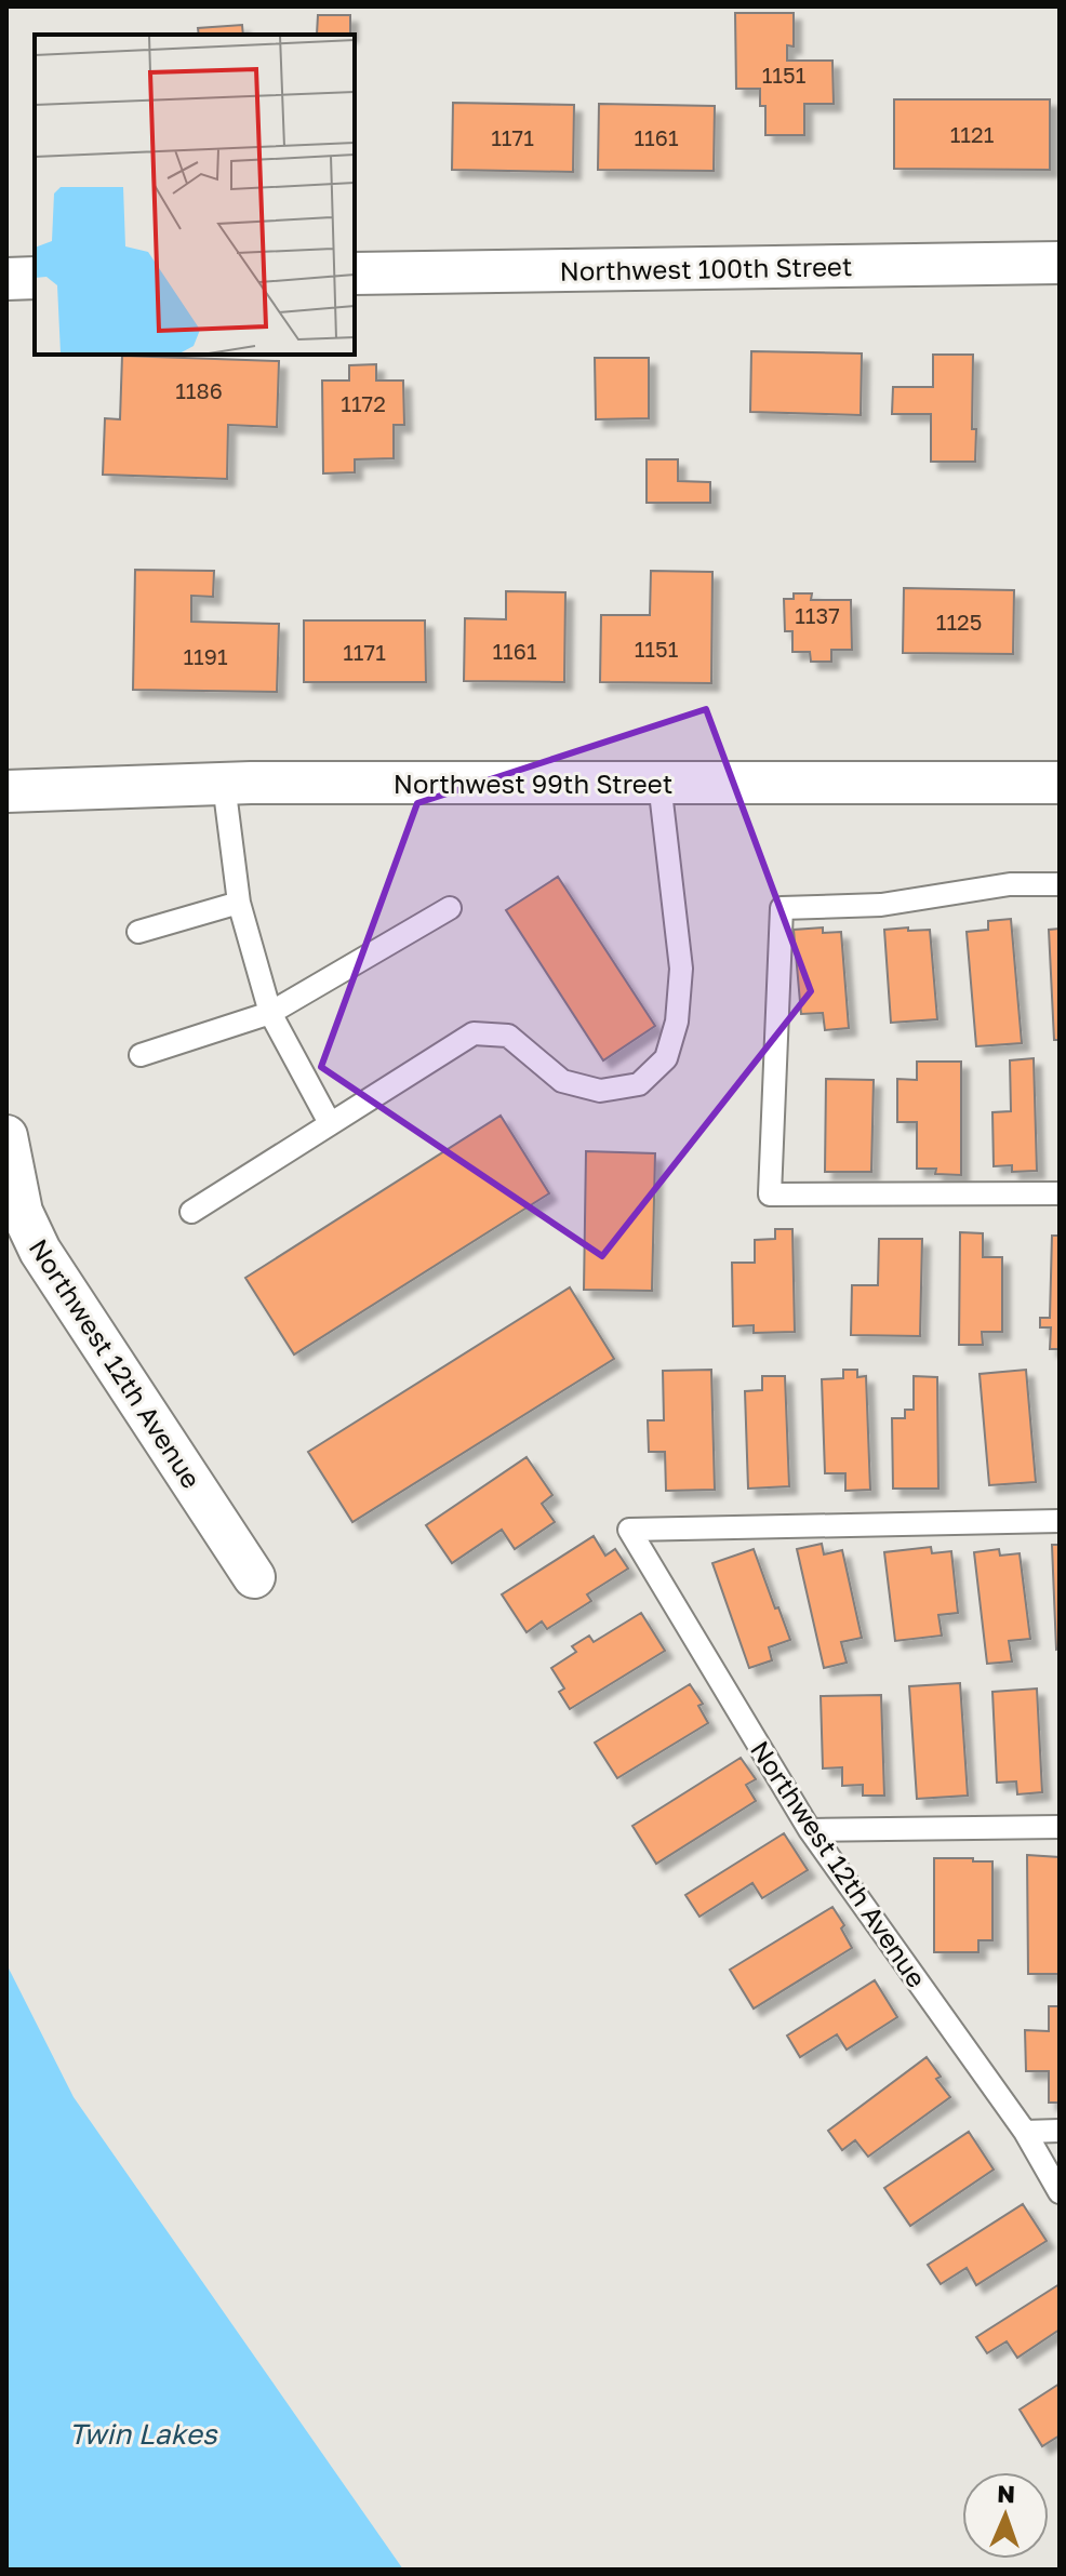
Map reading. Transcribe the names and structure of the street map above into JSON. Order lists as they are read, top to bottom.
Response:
{
  "streets": {
    "street": ["Northwest 100th Street", "Northwest 99th Street", "Northwest 12th Avenue"]
  },
  "water": ["Twin Lakes"],
  "house_numbers": [
    "1151",
    "1121",
    "1171",
    "1161",
    "1186",
    "1172",
    "1137",
    "1125",
    "1151",
    "1161",
    "1171",
    "1191"
  ],
  "north": "top"
}
